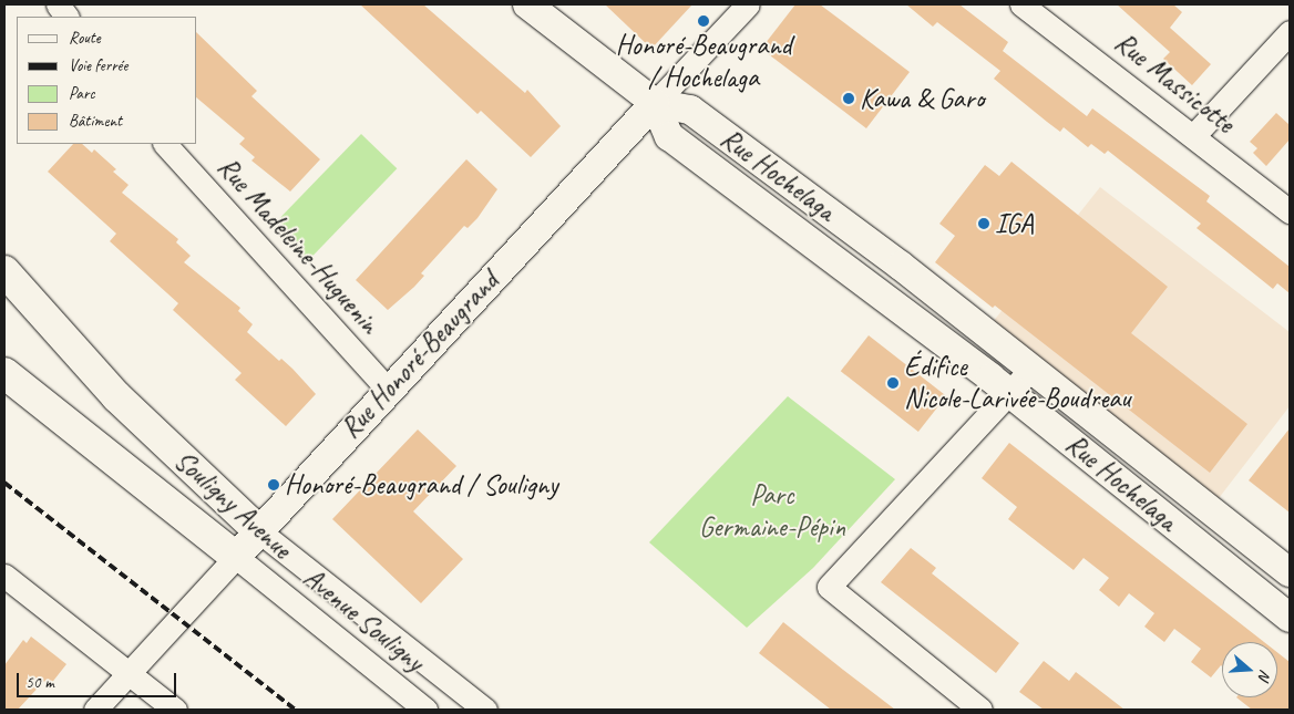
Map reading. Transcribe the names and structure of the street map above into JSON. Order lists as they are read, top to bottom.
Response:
{
  "streets": {
    "highway": ["Souligny Avenue"],
    "main road": ["Rue Hochelaga", "Rue Honoré-Beaugrand"],
    "street": ["Rue Massicotte", "Rue Madeleine-Huguenin", "Avenue Souligny"]
  },
  "crossings": [
    ["Rue Hochelaga", "Rue Honoré-Beaugrand"],
    ["Rue Madeleine-Huguenin", "Rue Honoré-Beaugrand"],
    ["Rue Honoré-Beaugrand", "Souligny Avenue"],
    ["Rue Honoré-Beaugrand", "Avenue Souligny"],
    ["Souligny Avenue", "Avenue Souligny"]
  ],
  "parks": ["Parc Germaine-Pépin"],
  "places": [
    "Honoré-Beaugrand / Hochelaga",
    "Kawa & Garo",
    "IGA",
    "Édifice Nicole-Larivée-Boudreau",
    "Honoré-Beaugrand / Souligny"
  ],
  "legend": [
    "Route",
    "Voie ferrée",
    "Parc",
    "Bâtiment"
  ],
  "scale_bar": "50 m",
  "north": "right"
}
